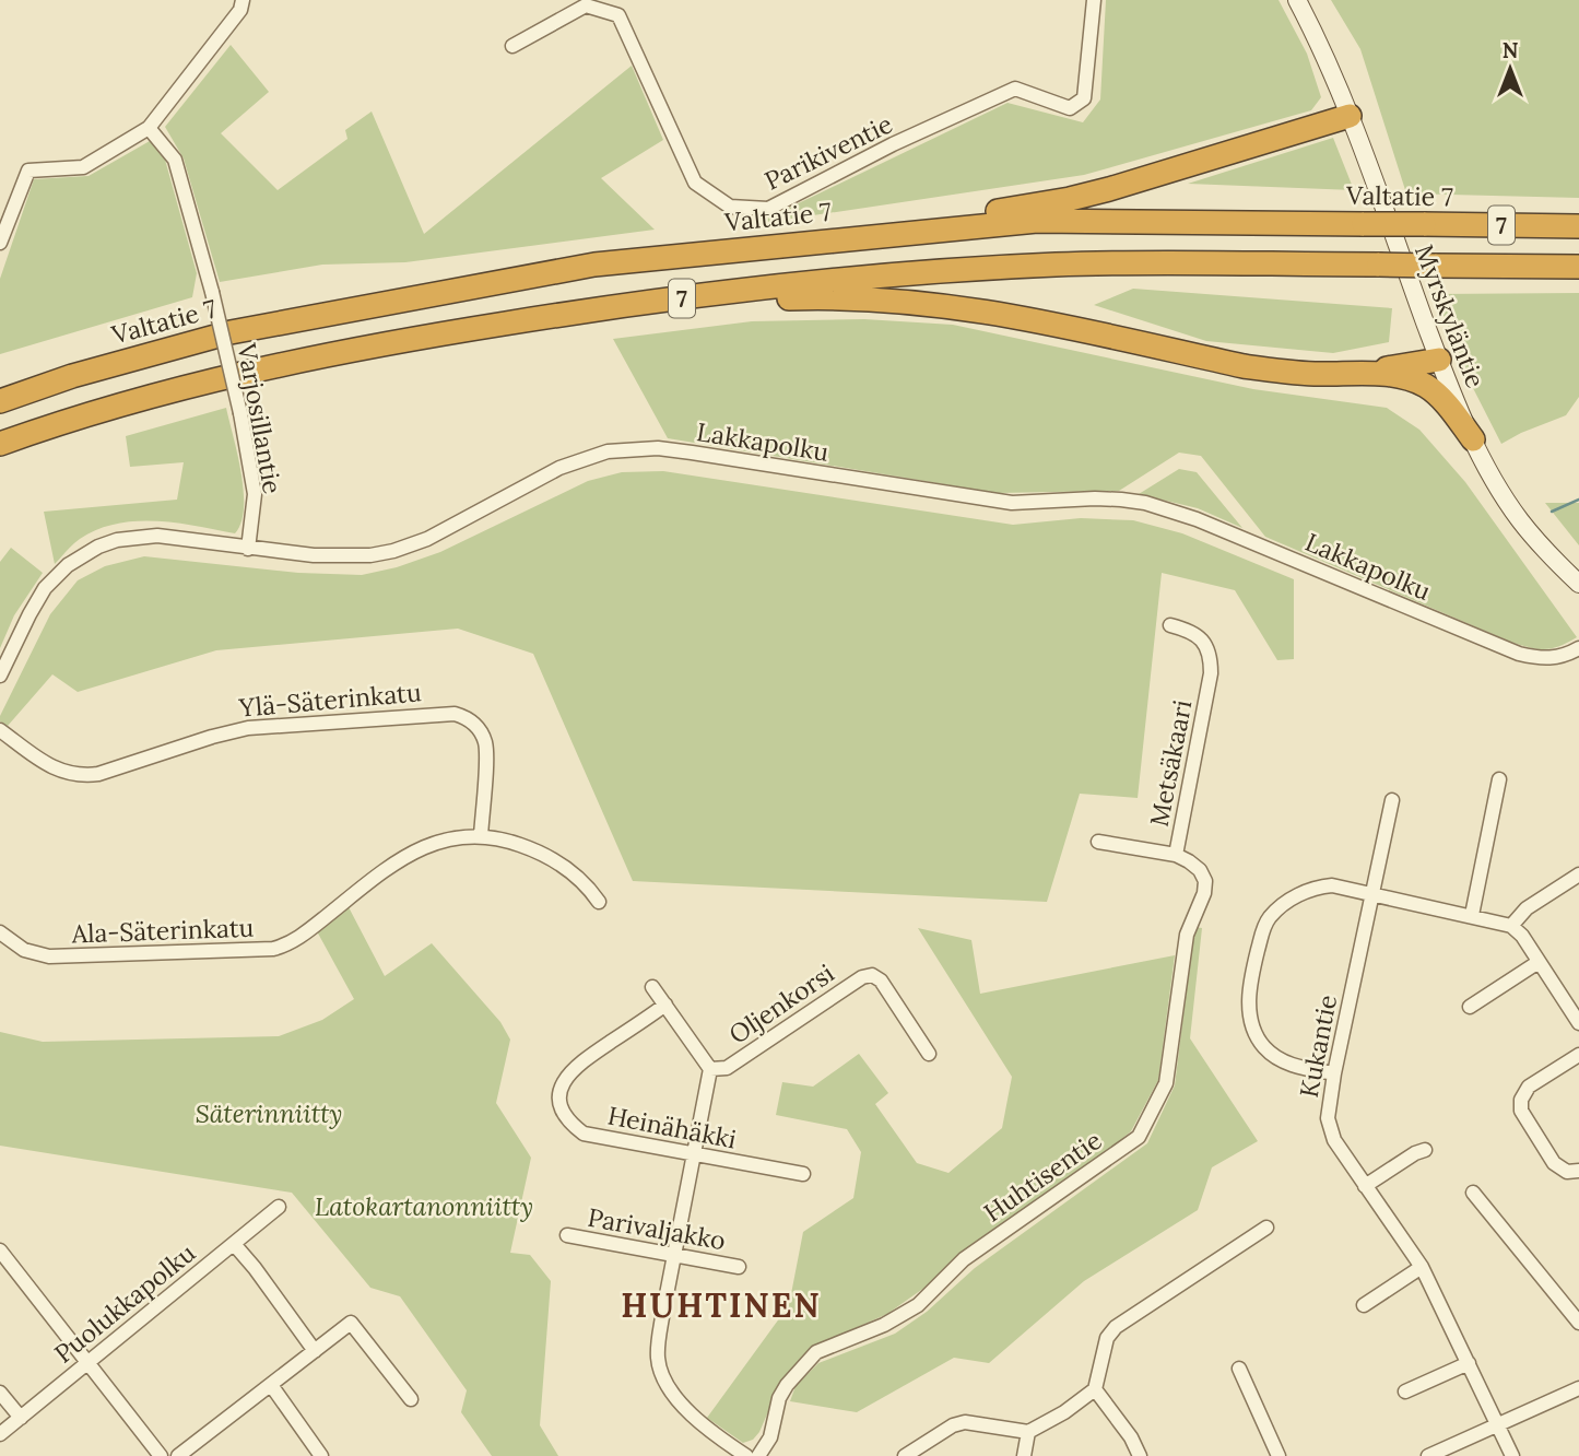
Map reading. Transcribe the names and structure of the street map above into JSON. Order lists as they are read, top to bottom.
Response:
{
  "streets": {
    "highway": ["Valtatie 7", "7"],
    "street": [
      "Parikiventie",
      "Myrskyläntie",
      "Varjosillantie",
      "Lakkapolku",
      "Ylä-Säterinkatu",
      "Metsäkaari",
      "Ala-Säterinkatu",
      "Oljenkorsi",
      "Kukantie",
      "Heinähäkki",
      "Huhtisentie",
      "Parivaljakko",
      "Puolukkapolku"
    ]
  },
  "crossings": [
    ["Varjosillantie", "Lakkapolku"],
    ["Ylä-Säterinkatu", "Ala-Säterinkatu"],
    ["Metsäkaari", "Huhtisentie"]
  ],
  "districts": ["HUHTINEN"],
  "parks": ["Säterinniitty", "Latokartanonniitty"],
  "north": "top"
}
